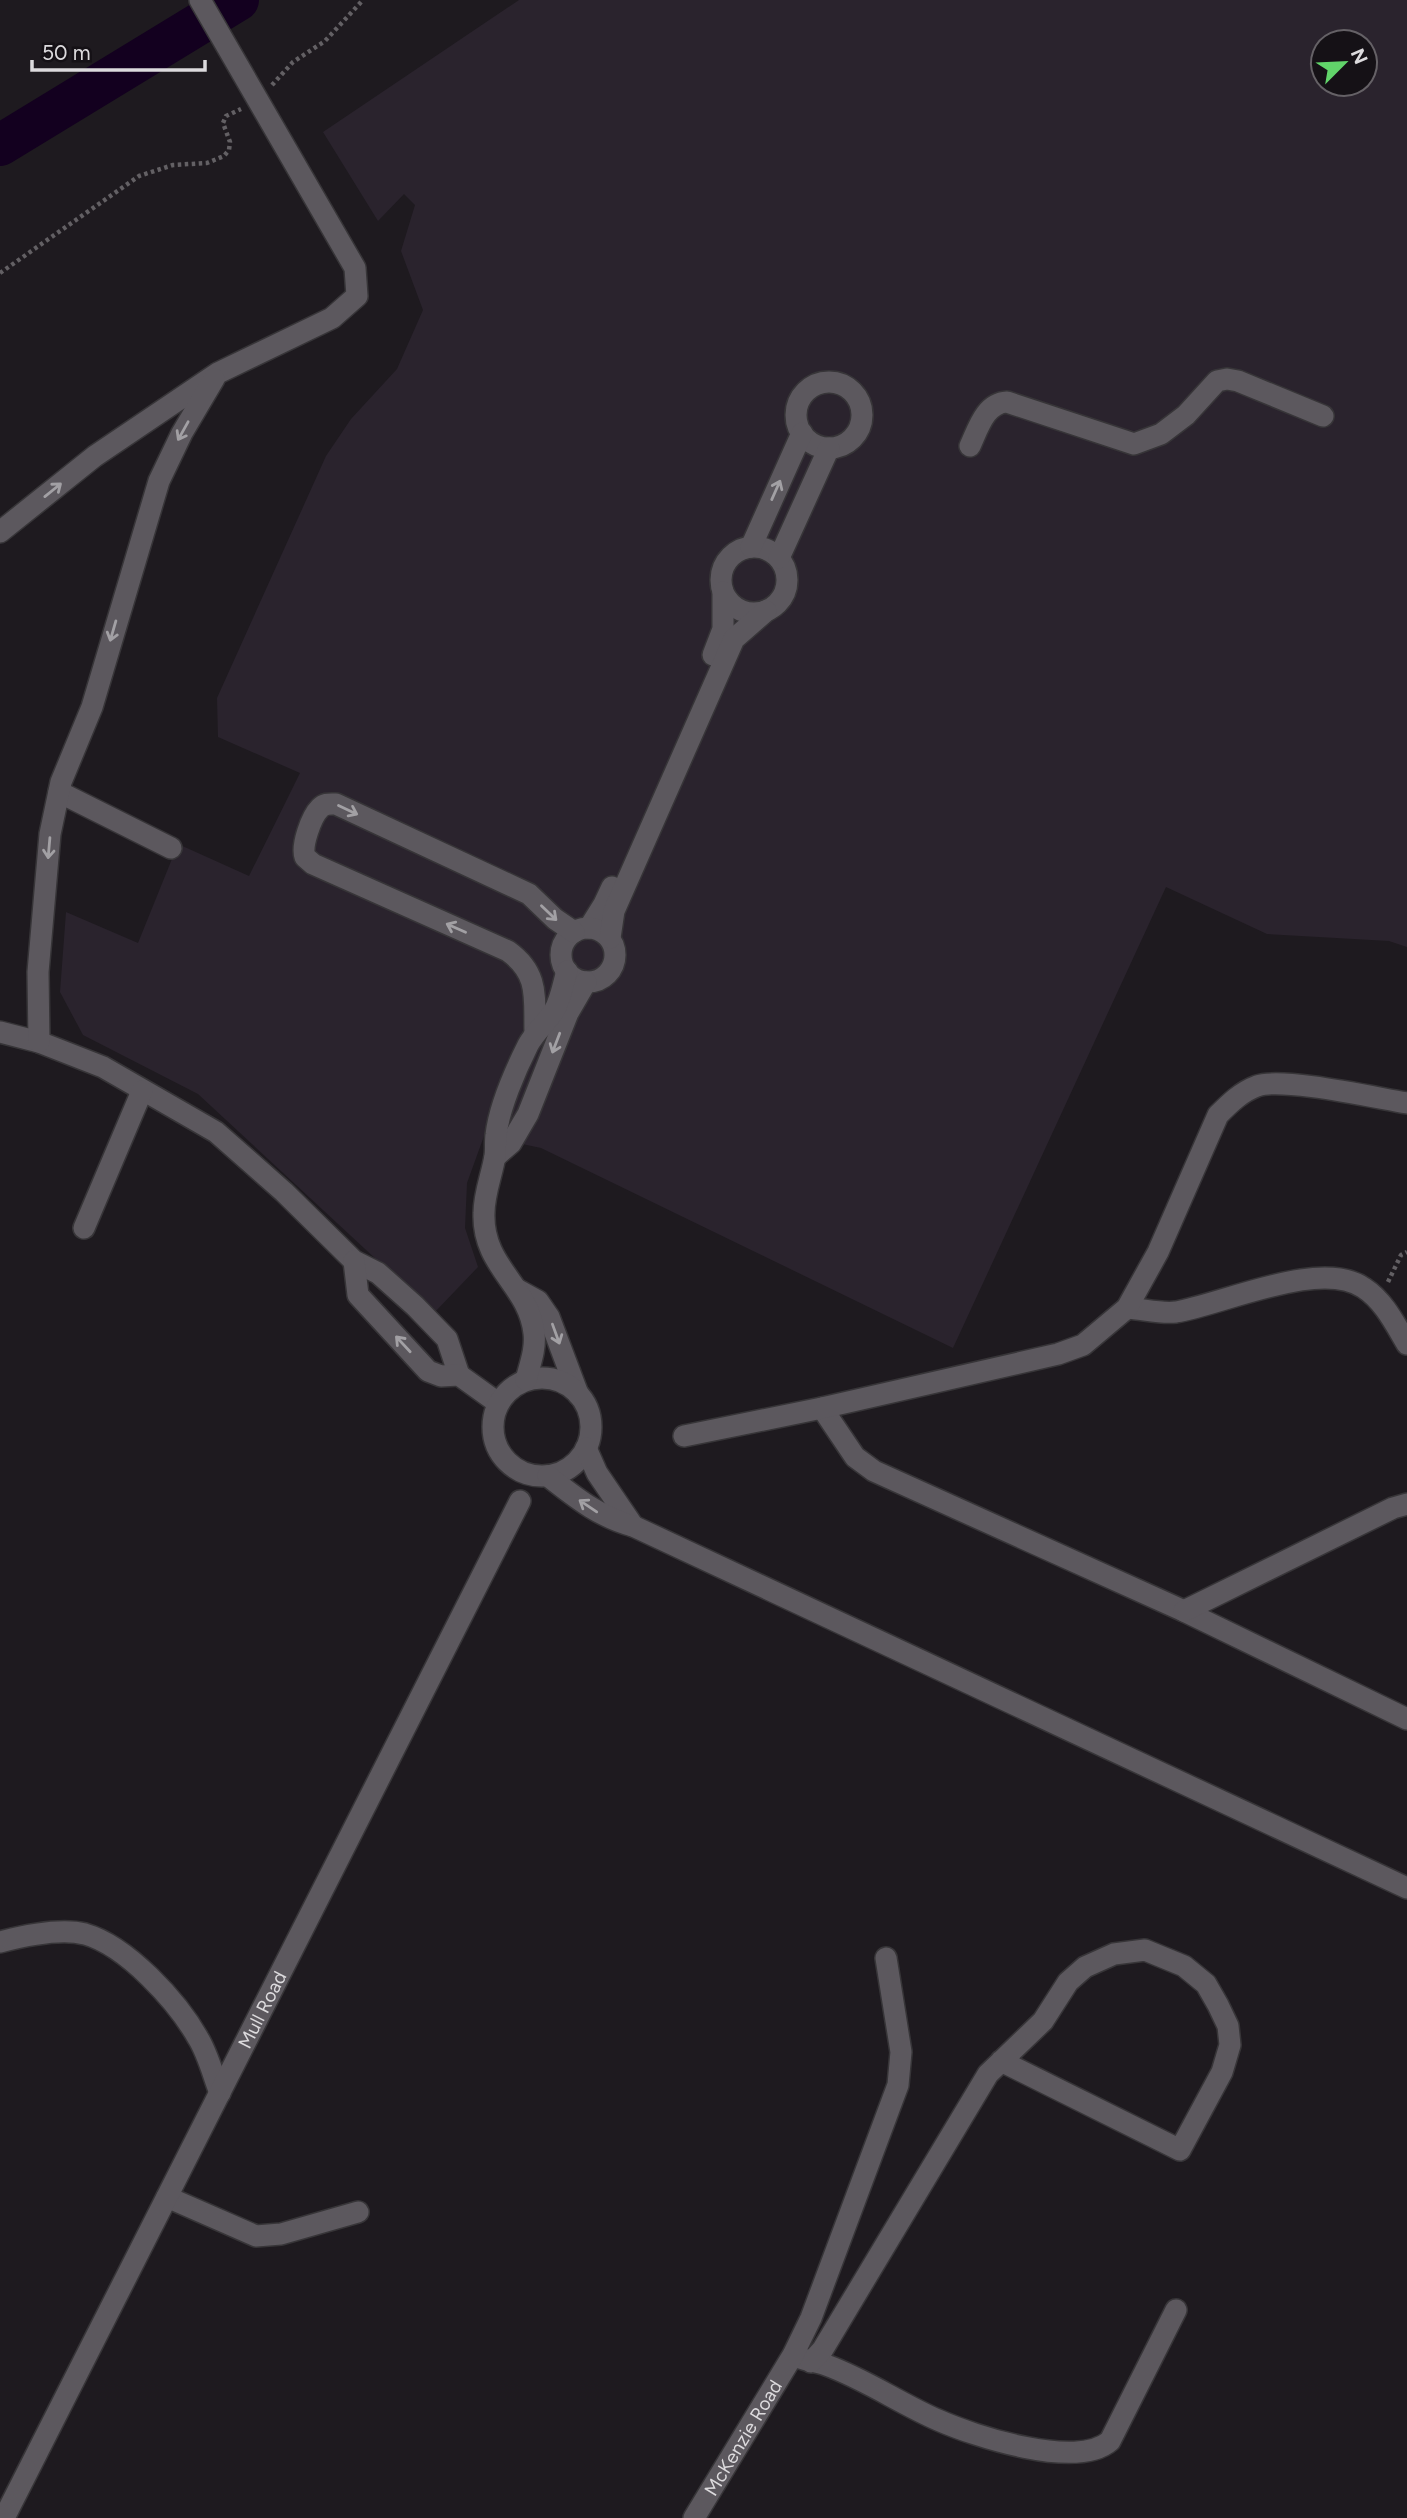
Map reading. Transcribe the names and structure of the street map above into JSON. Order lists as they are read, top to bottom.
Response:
{
  "streets": {
    "street": ["Mull Road", "McKenzie Road"]
  },
  "scale_bar": "50 m",
  "north": "top right"
}
